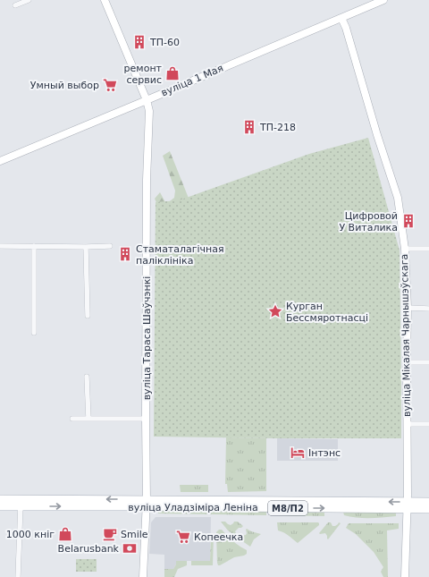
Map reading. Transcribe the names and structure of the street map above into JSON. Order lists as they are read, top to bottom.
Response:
{
  "streets": {
    "main road": ["вуліца Уладзіміра Леніна", "М8/П2"],
    "street": ["вуліца 1 Мая", "вуліца Мікалая Чарнышэўскага", "вуліца Тараса Шаўчэнкі"]
  },
  "crossings": [
    ["вуліца 1 Мая", "вуліца Мікалая Чарнышэўскага"],
    ["вуліца 1 Мая", "вуліца Тараса Шаўчэнкі"],
    ["вуліца Мікалая Чарнышэўскага", "вуліца Уладзіміра Леніна"],
    ["вуліца Тараса Шаўчэнкі", "вуліца Уладзіміра Леніна"]
  ],
  "places": {
    "building": [
      "ТП-60",
      "ТП-218",
      "Цифровой У Виталика",
      "Стаматалагічная паліклініка"
    ],
    "shop": ["ремонт сервис", "1000 кніг"],
    "supermarket": ["Умный выбор", "Копеечка"],
    "place": ["Курган Бессмяротнасці"],
    "hotel": ["Інтэнс"],
    "cafe": ["Smile"],
    "bank": ["Belarusbank"]
  }
}
